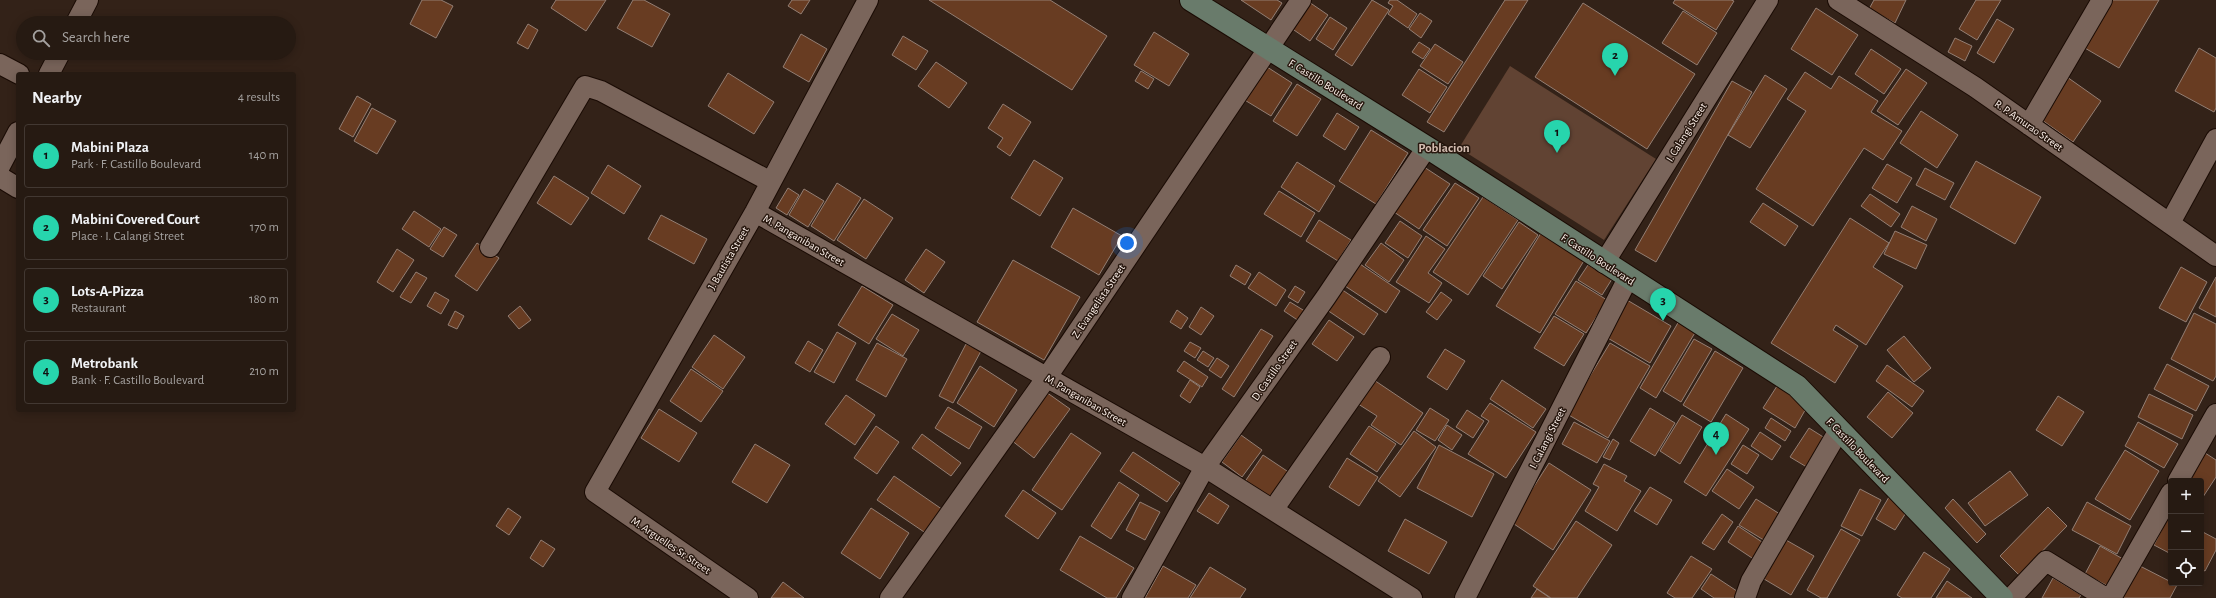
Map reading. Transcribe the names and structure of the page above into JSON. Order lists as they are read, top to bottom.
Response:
{
  "streets": {
    "main road": ["F. Castillo Boulevard"],
    "street": [
      "R. P. Amurao Street",
      "I. Calangi Street",
      "M. Panganiban Street",
      "J. Bautista Street",
      "Z. Evangelista Street",
      "D. Castillo Street",
      "M. Arguelles Sr. Street"
    ]
  },
  "crossings": [
    ["F. Castillo Boulevard", "I. Calangi Street"],
    ["F. Castillo Boulevard", "Z. Evangelista Street"],
    ["F. Castillo Boulevard", "D. Castillo Street"],
    ["M. Panganiban Street", "J. Bautista Street"],
    ["M. Panganiban Street", "Z. Evangelista Street"],
    ["M. Panganiban Street", "D. Castillo Street"],
    ["J. Bautista Street", "M. Arguelles Sr. Street"]
  ],
  "districts": ["Poblacion"],
  "page": {
    "search": "Search here",
    "pins": [
      "2",
      "1",
      "3",
      "4"
    ],
    "heading": ["Nearby", "4 results"],
    "list": [
      {
        "mark": "1",
        "name": "Mabini Plaza",
        "note": "Park · F. Castillo Boulevard",
        "value": "140 m"
      },
      {
        "mark": "2",
        "name": "Mabini Covered Court",
        "note": "Place · I. Calangi Street",
        "value": "170 m"
      },
      {
        "mark": "3",
        "name": "Lots-A-Pizza",
        "note": "Restaurant",
        "value": "180 m"
      },
      {
        "mark": "4",
        "name": "Metrobank",
        "note": "Bank · F. Castillo Boulevard",
        "value": "210 m"
      }
    ],
    "map_buttons": ["+", "−"]
  }
}
